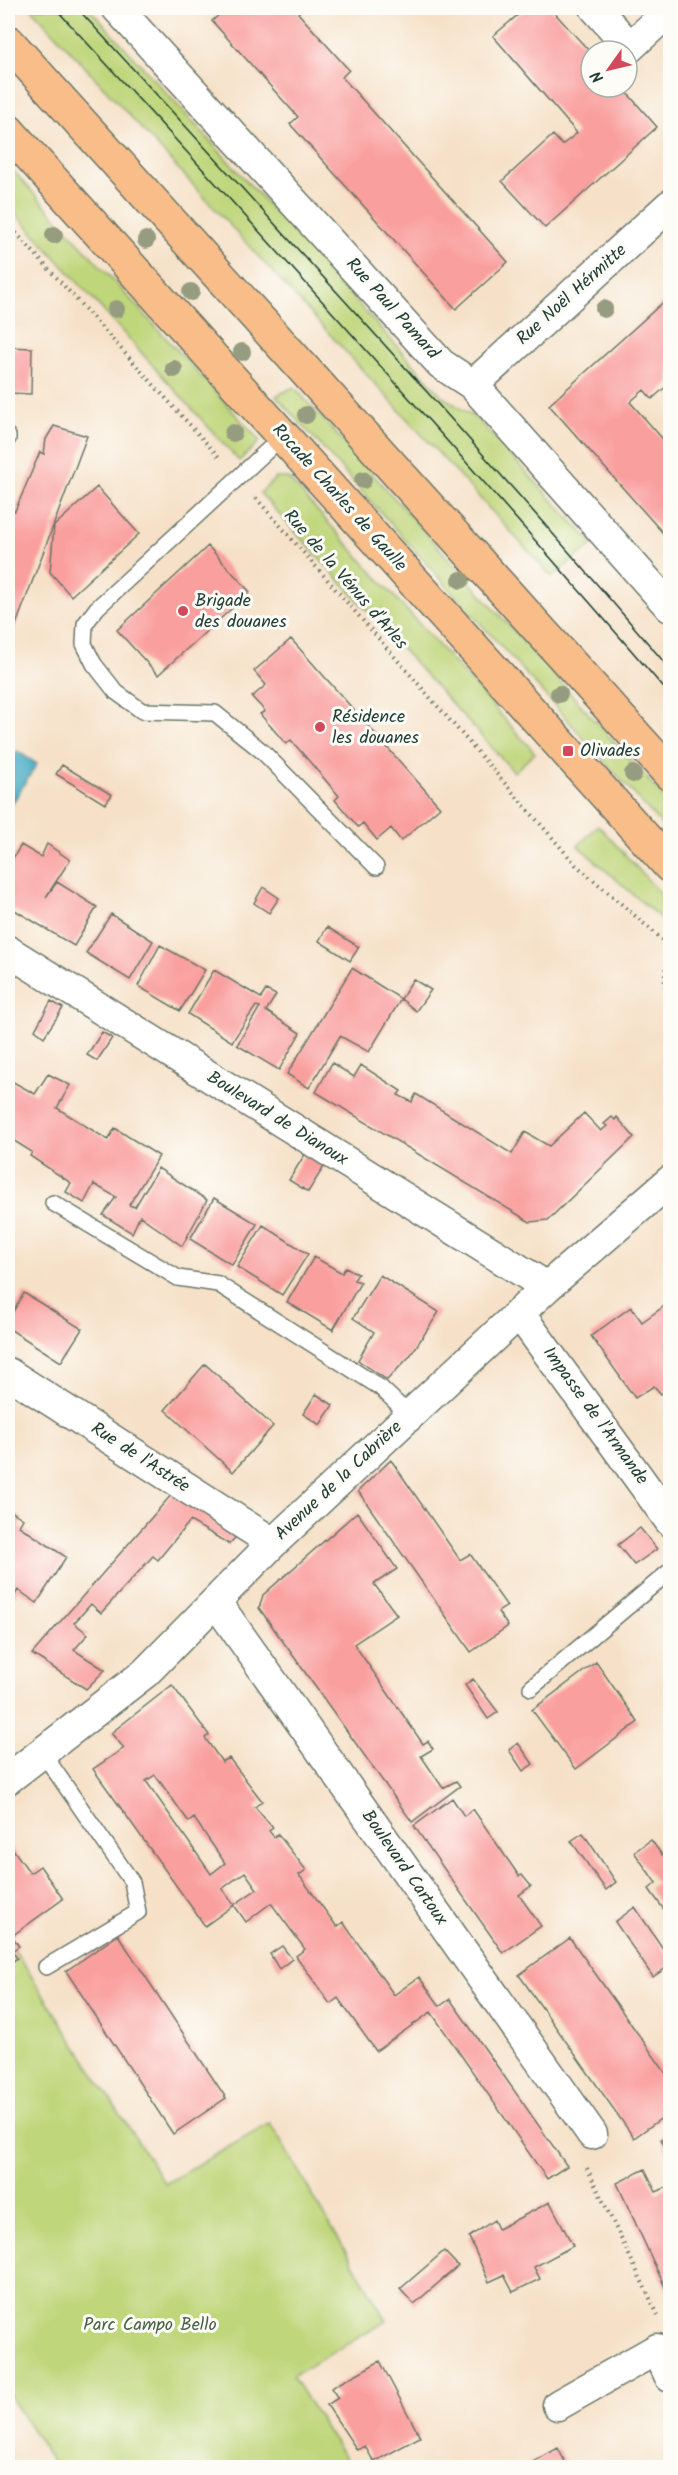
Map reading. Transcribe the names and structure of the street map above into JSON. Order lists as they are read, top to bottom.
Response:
{
  "streets": {
    "main road": ["Rocade Charles de Gaulle"],
    "street": [
      "Rue Noël Hérmitte",
      "Rue Paul Pamard",
      "Boulevard de Dianoux",
      "Impasse de l'Armande",
      "Rue de l'Astrée",
      "Avenue de la Cabrière",
      "Boulevard Cartoux"
    ],
    "path": ["Rue de la Vénus d'Arles"]
  },
  "crossings": [
    ["Rue Noël Hérmitte", "Rue Paul Pamard"],
    ["Boulevard de Dianoux", "Avenue de la Cabrière"],
    ["Impasse de l'Armande", "Avenue de la Cabrière"],
    ["Rue de l'Astrée", "Avenue de la Cabrière"],
    ["Avenue de la Cabrière", "Boulevard Cartoux"]
  ],
  "parks": ["Parc Campo Bello"],
  "places": {
    "other": ["Brigade des douanes", "Résidence les douanes"],
    "transit": ["Olivades"]
  },
  "north": "bottom left"
}
